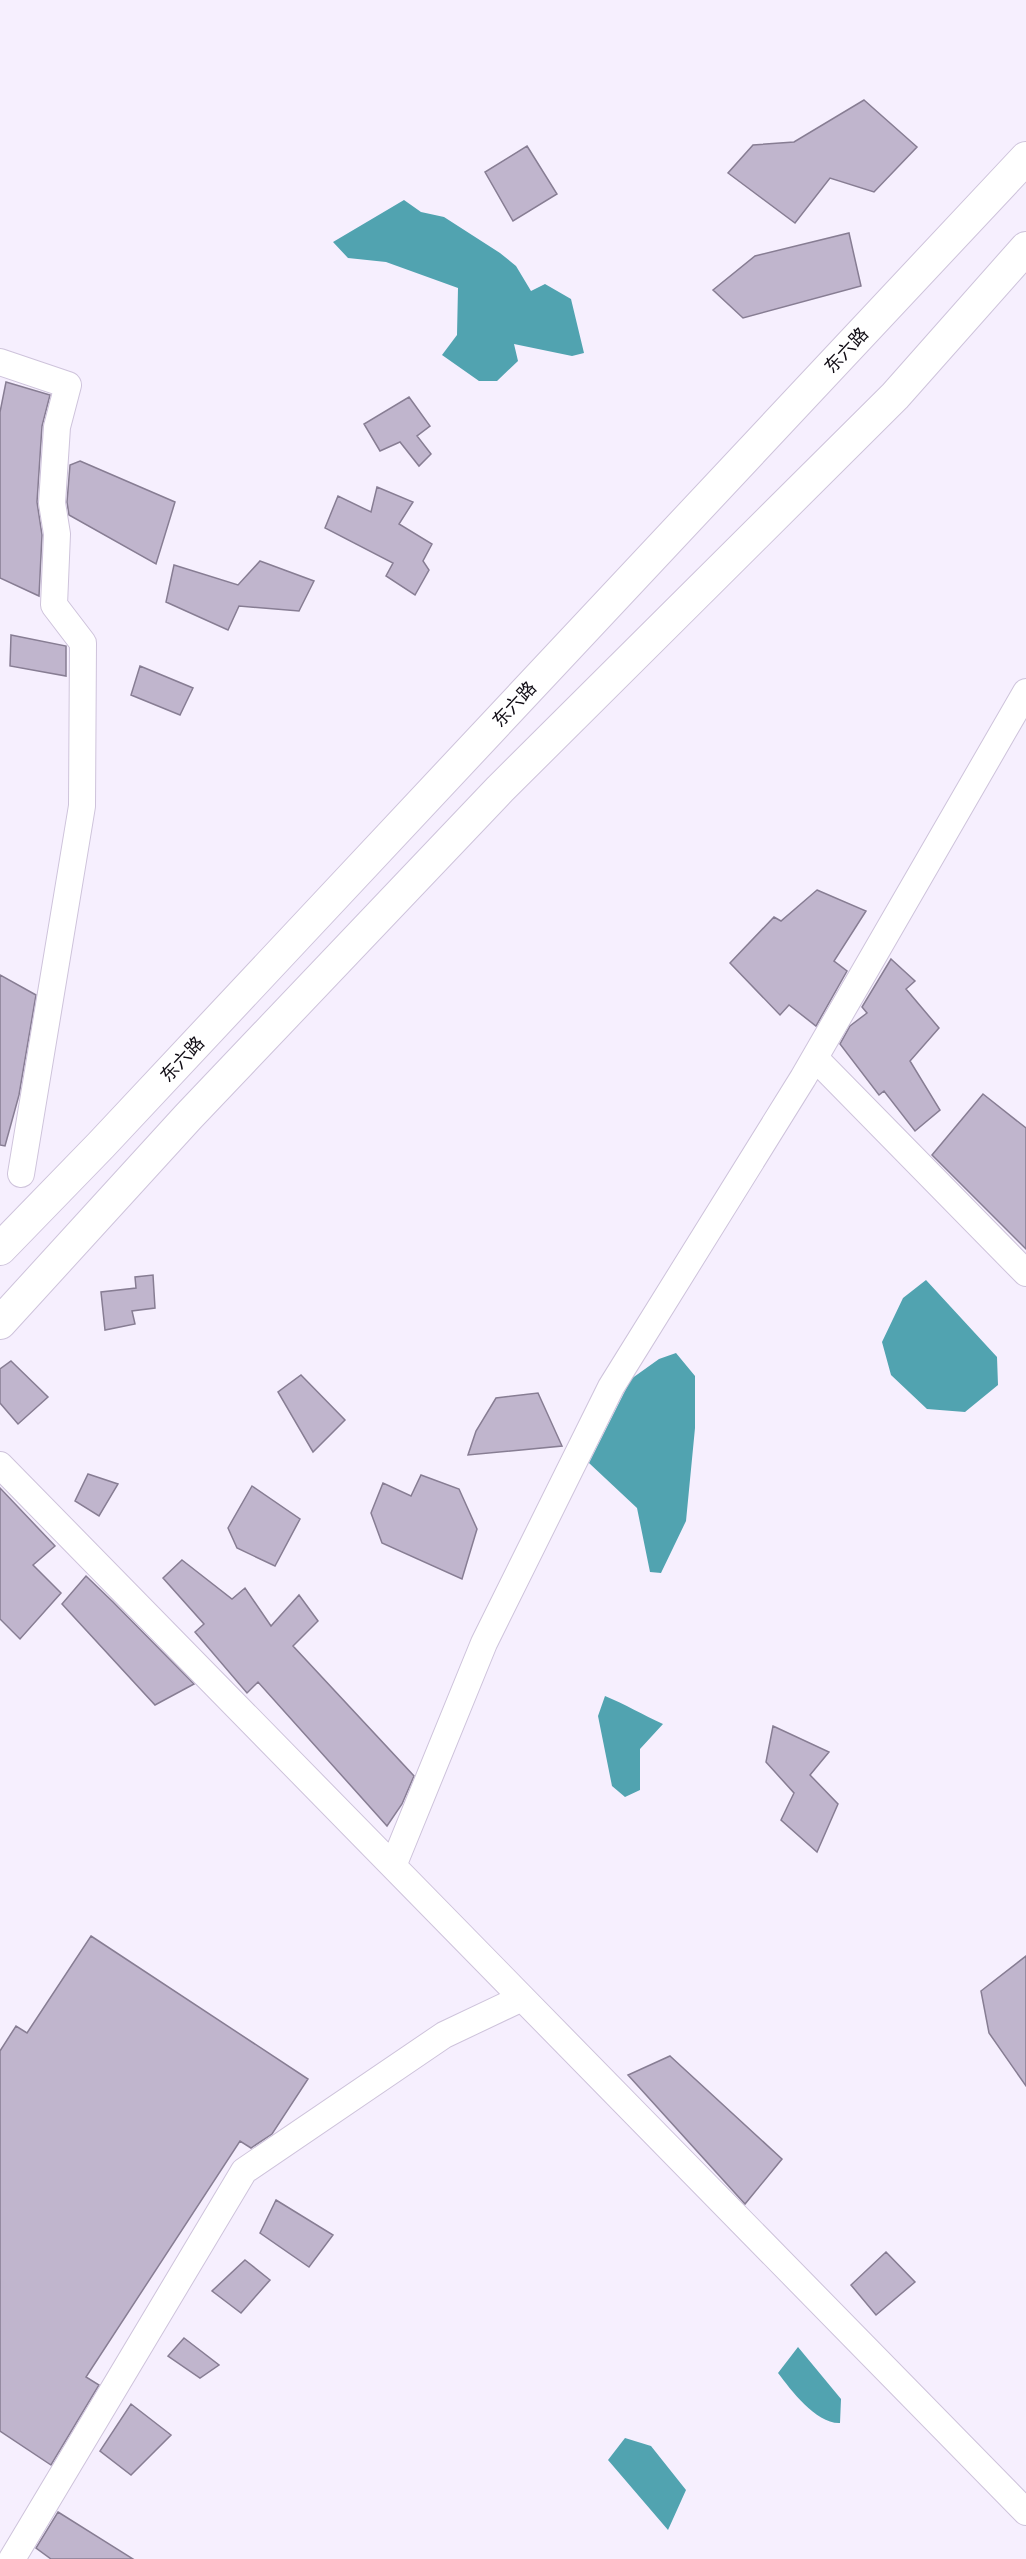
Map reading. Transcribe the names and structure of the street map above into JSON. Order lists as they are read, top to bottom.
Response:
{
  "streets": {
    "main road": ["东六路"]
  }
}
